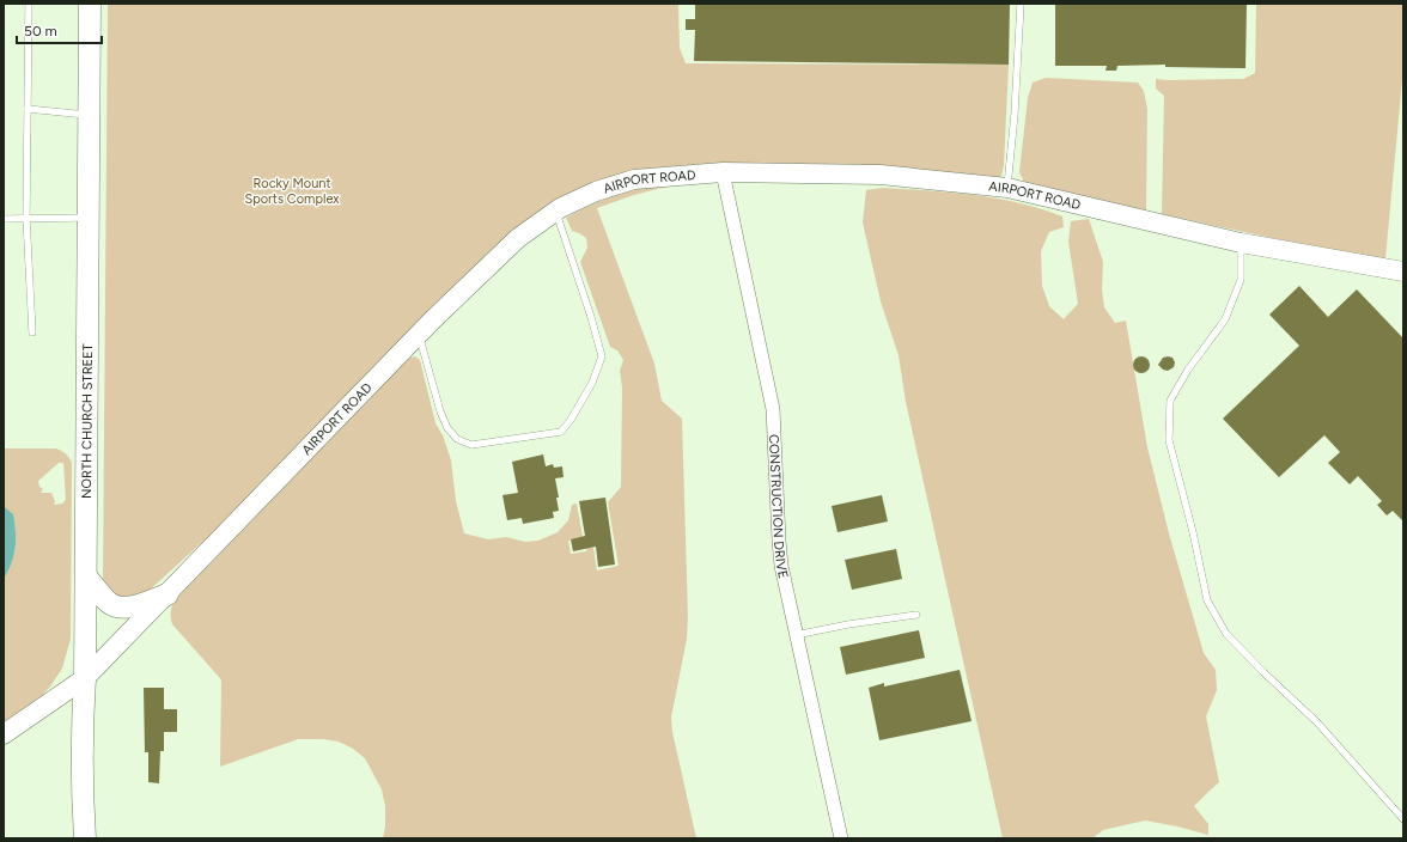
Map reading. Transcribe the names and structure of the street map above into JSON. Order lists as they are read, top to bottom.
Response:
{
  "streets": {
    "main road": ["AIRPORT ROAD", "NORTH CHURCH STREET"],
    "street": ["CONSTRUCTION DRIVE"]
  },
  "crossings": [
    ["AIRPORT ROAD", "NORTH CHURCH STREET"],
    ["AIRPORT ROAD", "CONSTRUCTION DRIVE"]
  ],
  "parks": ["Rocky Mount Sports Complex"],
  "scale_bar": "50 m"
}
